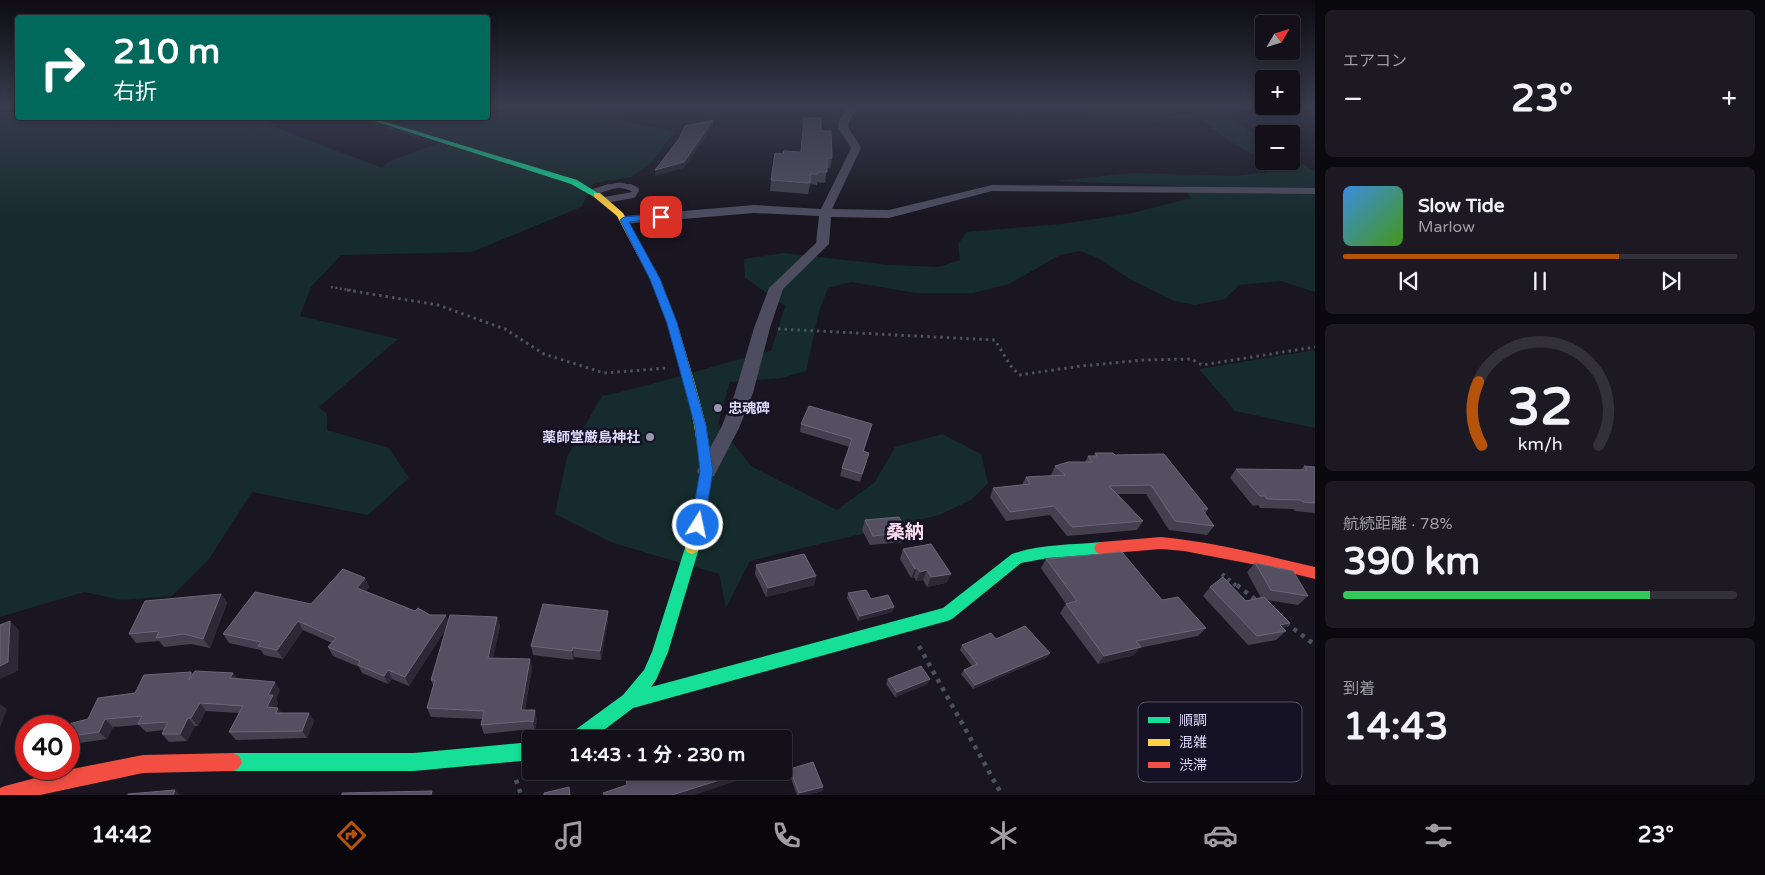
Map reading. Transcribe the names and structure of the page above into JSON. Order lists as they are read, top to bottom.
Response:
{
  "districts": ["桑納"],
  "places": ["忠魂碑", "薬師堂厳島神社"],
  "legend": ["順調", "混雑", "渋滞"],
  "north": "top right",
  "page": {
    "tile": [
      "エアコン",
      ["航続距離 · 78%", "390 km"],
      ["到着", "14:43"]
    ],
    "map_buttons": ["+", "−"],
    "turn": ["210 m", "右折"],
    "heat": ["−", "23°", "+"],
    "song": ["Slow Tide", "Marlow"],
    "limit": "40",
    "trip": "14:43 · 1 分 · 230 m",
    "tabs": ["14:42", "23°"],
    "gauge": ["32", "km/h"]
  }
}
